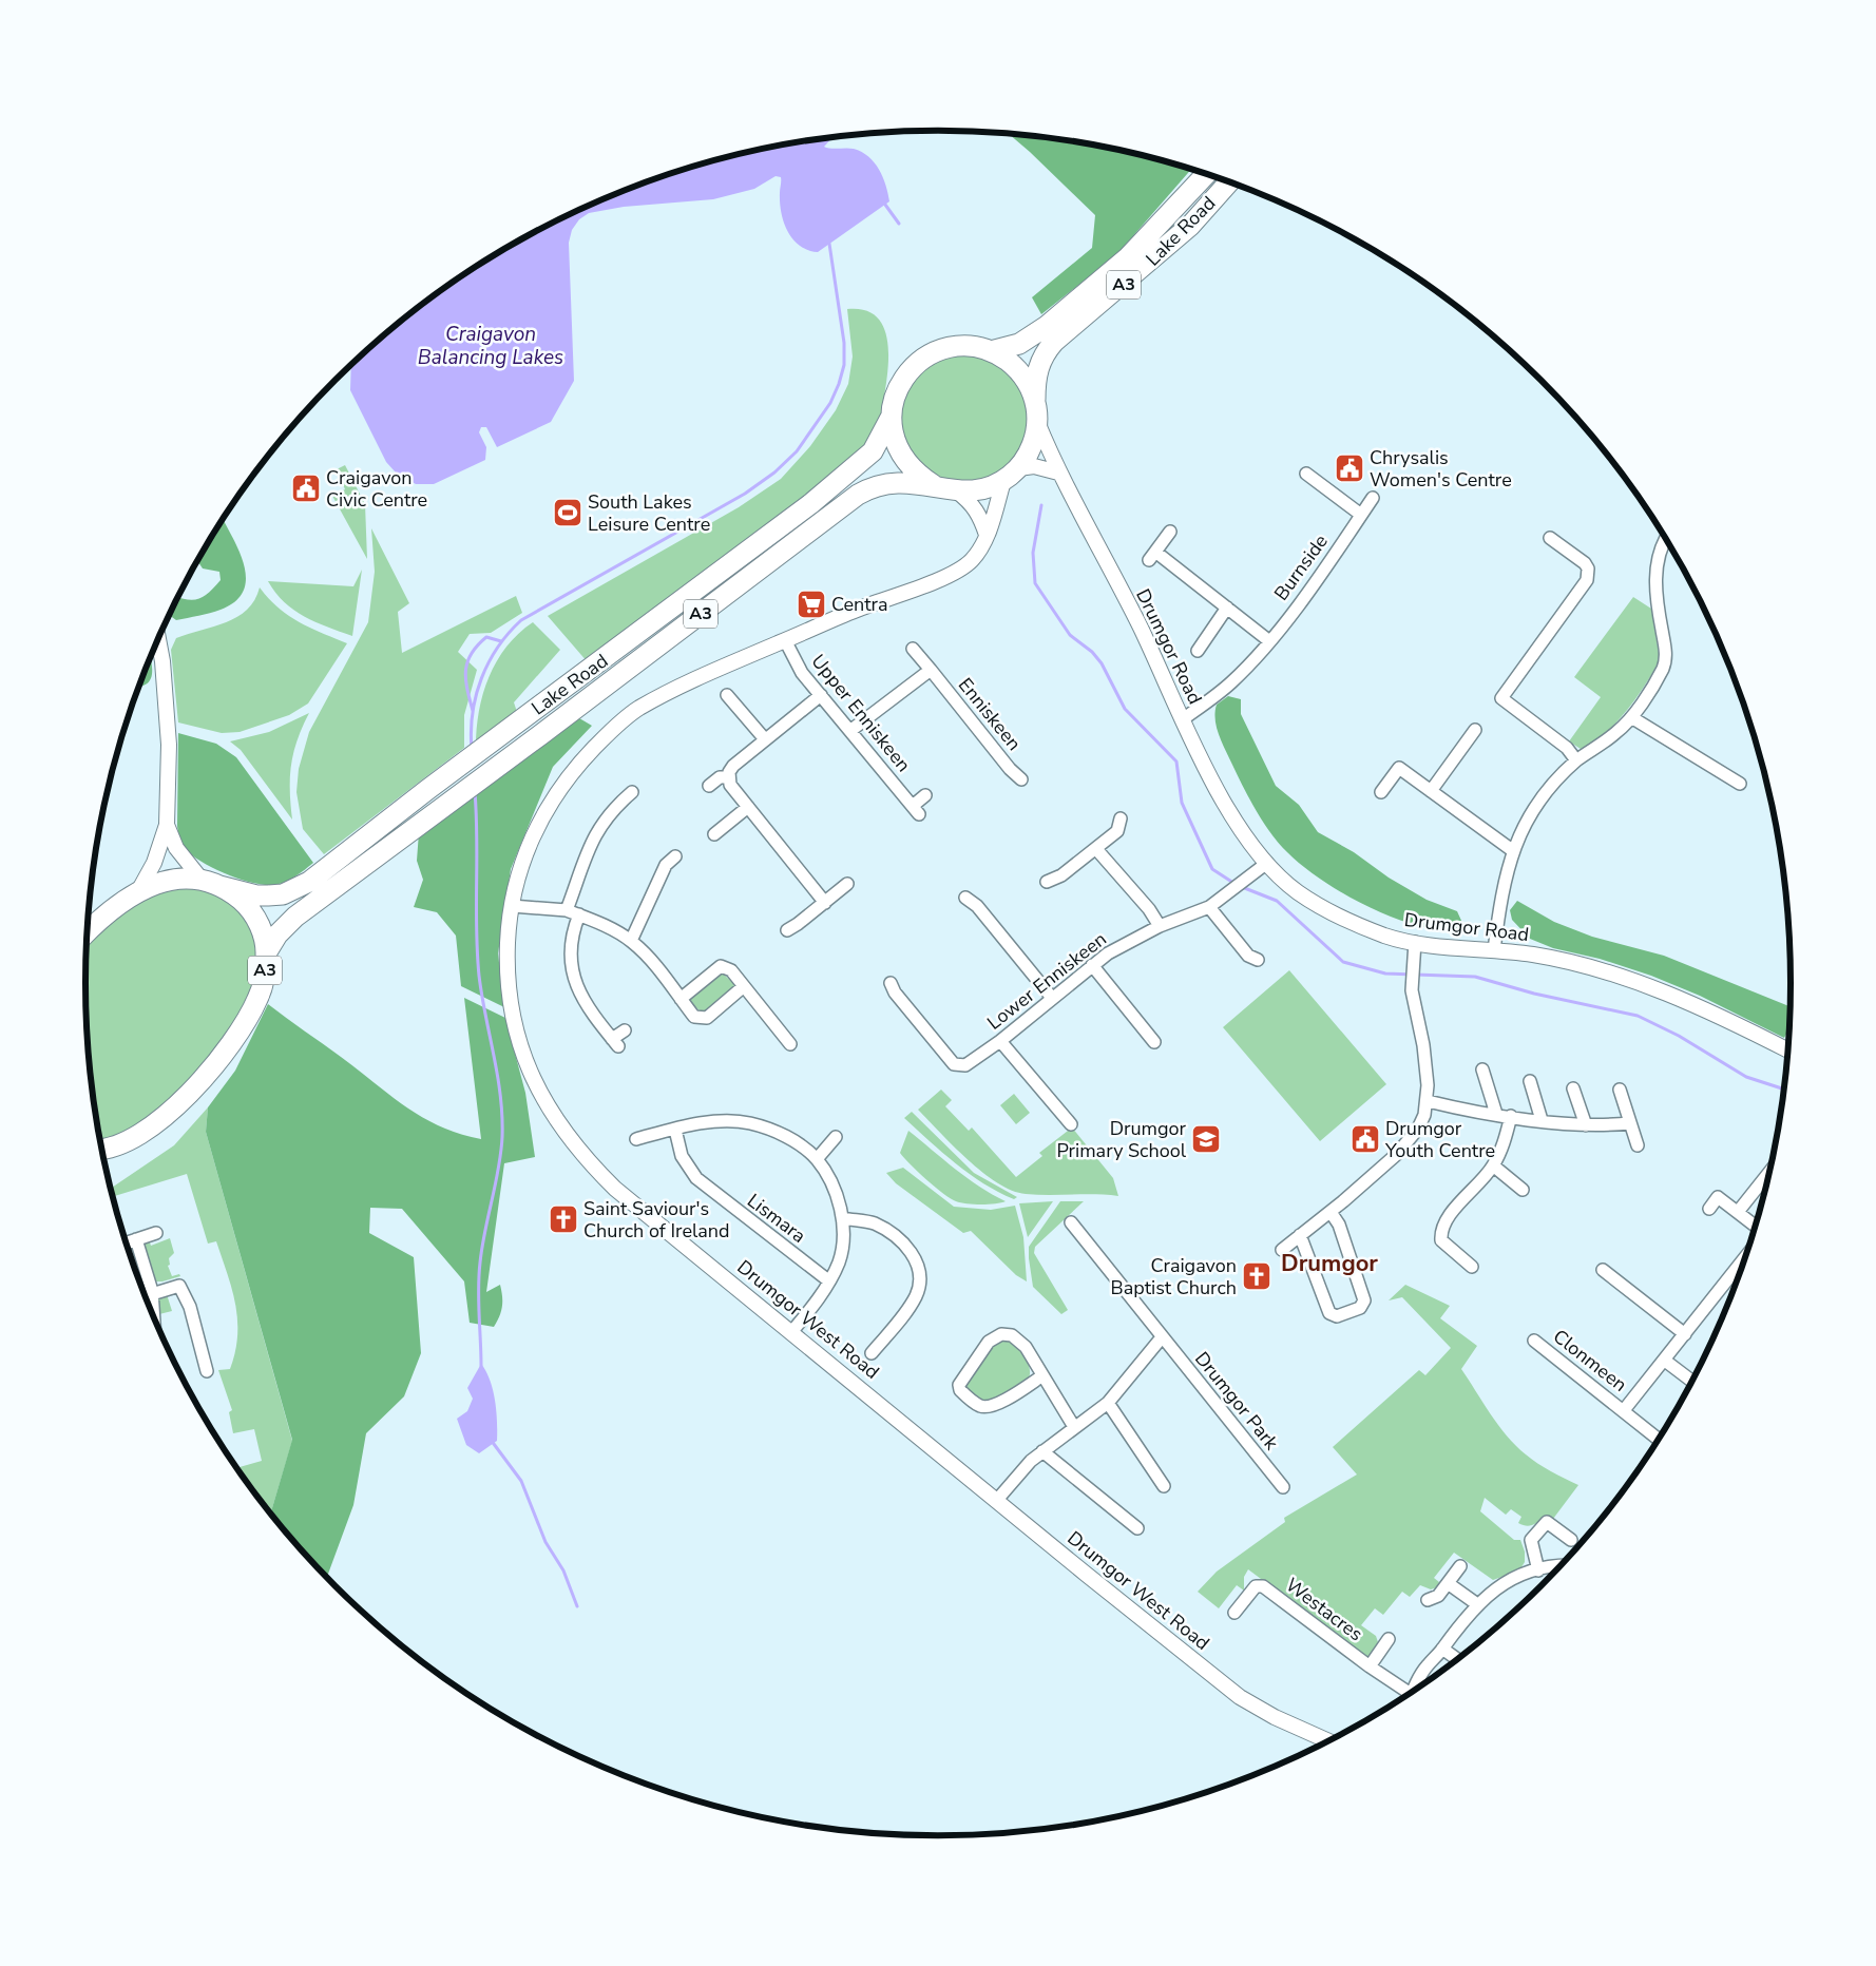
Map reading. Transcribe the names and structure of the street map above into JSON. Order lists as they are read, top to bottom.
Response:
{
  "streets": {
    "highway": ["Lake Road", "A3"],
    "street": [
      "Burnside",
      "Drumgor Road",
      "Upper Enniskeen",
      "Enniskeen",
      "Lower Enniskeen",
      "Lismara",
      "Drumgor West Road",
      "Clonmeen",
      "Drumgor Park",
      "Westacres"
    ]
  },
  "crossings": [
    ["Lake Road", "A3"],
    ["Lake Road", "Drumgor Road"],
    ["Lake Road", "Drumgor West Road"],
    ["A3", "Drumgor Road"],
    ["A3", "Drumgor West Road"],
    ["Burnside", "Drumgor Road"],
    ["Drumgor Road", "Lower Enniskeen"],
    ["Drumgor Road", "Drumgor West Road"],
    ["Upper Enniskeen", "Drumgor West Road"]
  ],
  "districts": ["Drumgor"],
  "water": ["Craigavon Balancing Lakes"],
  "places": {
    "public building": ["Chrysalis Women's Centre", "Craigavon Civic Centre", "Drumgor Youth Centre"],
    "sports": ["South Lakes Leisure Centre"],
    "supermarket": ["Centra"],
    "school or university": ["Drumgor Primary School"],
    "church": ["Saint Saviour's Church of Ireland", "Craigavon Baptist Church"]
  }
}
